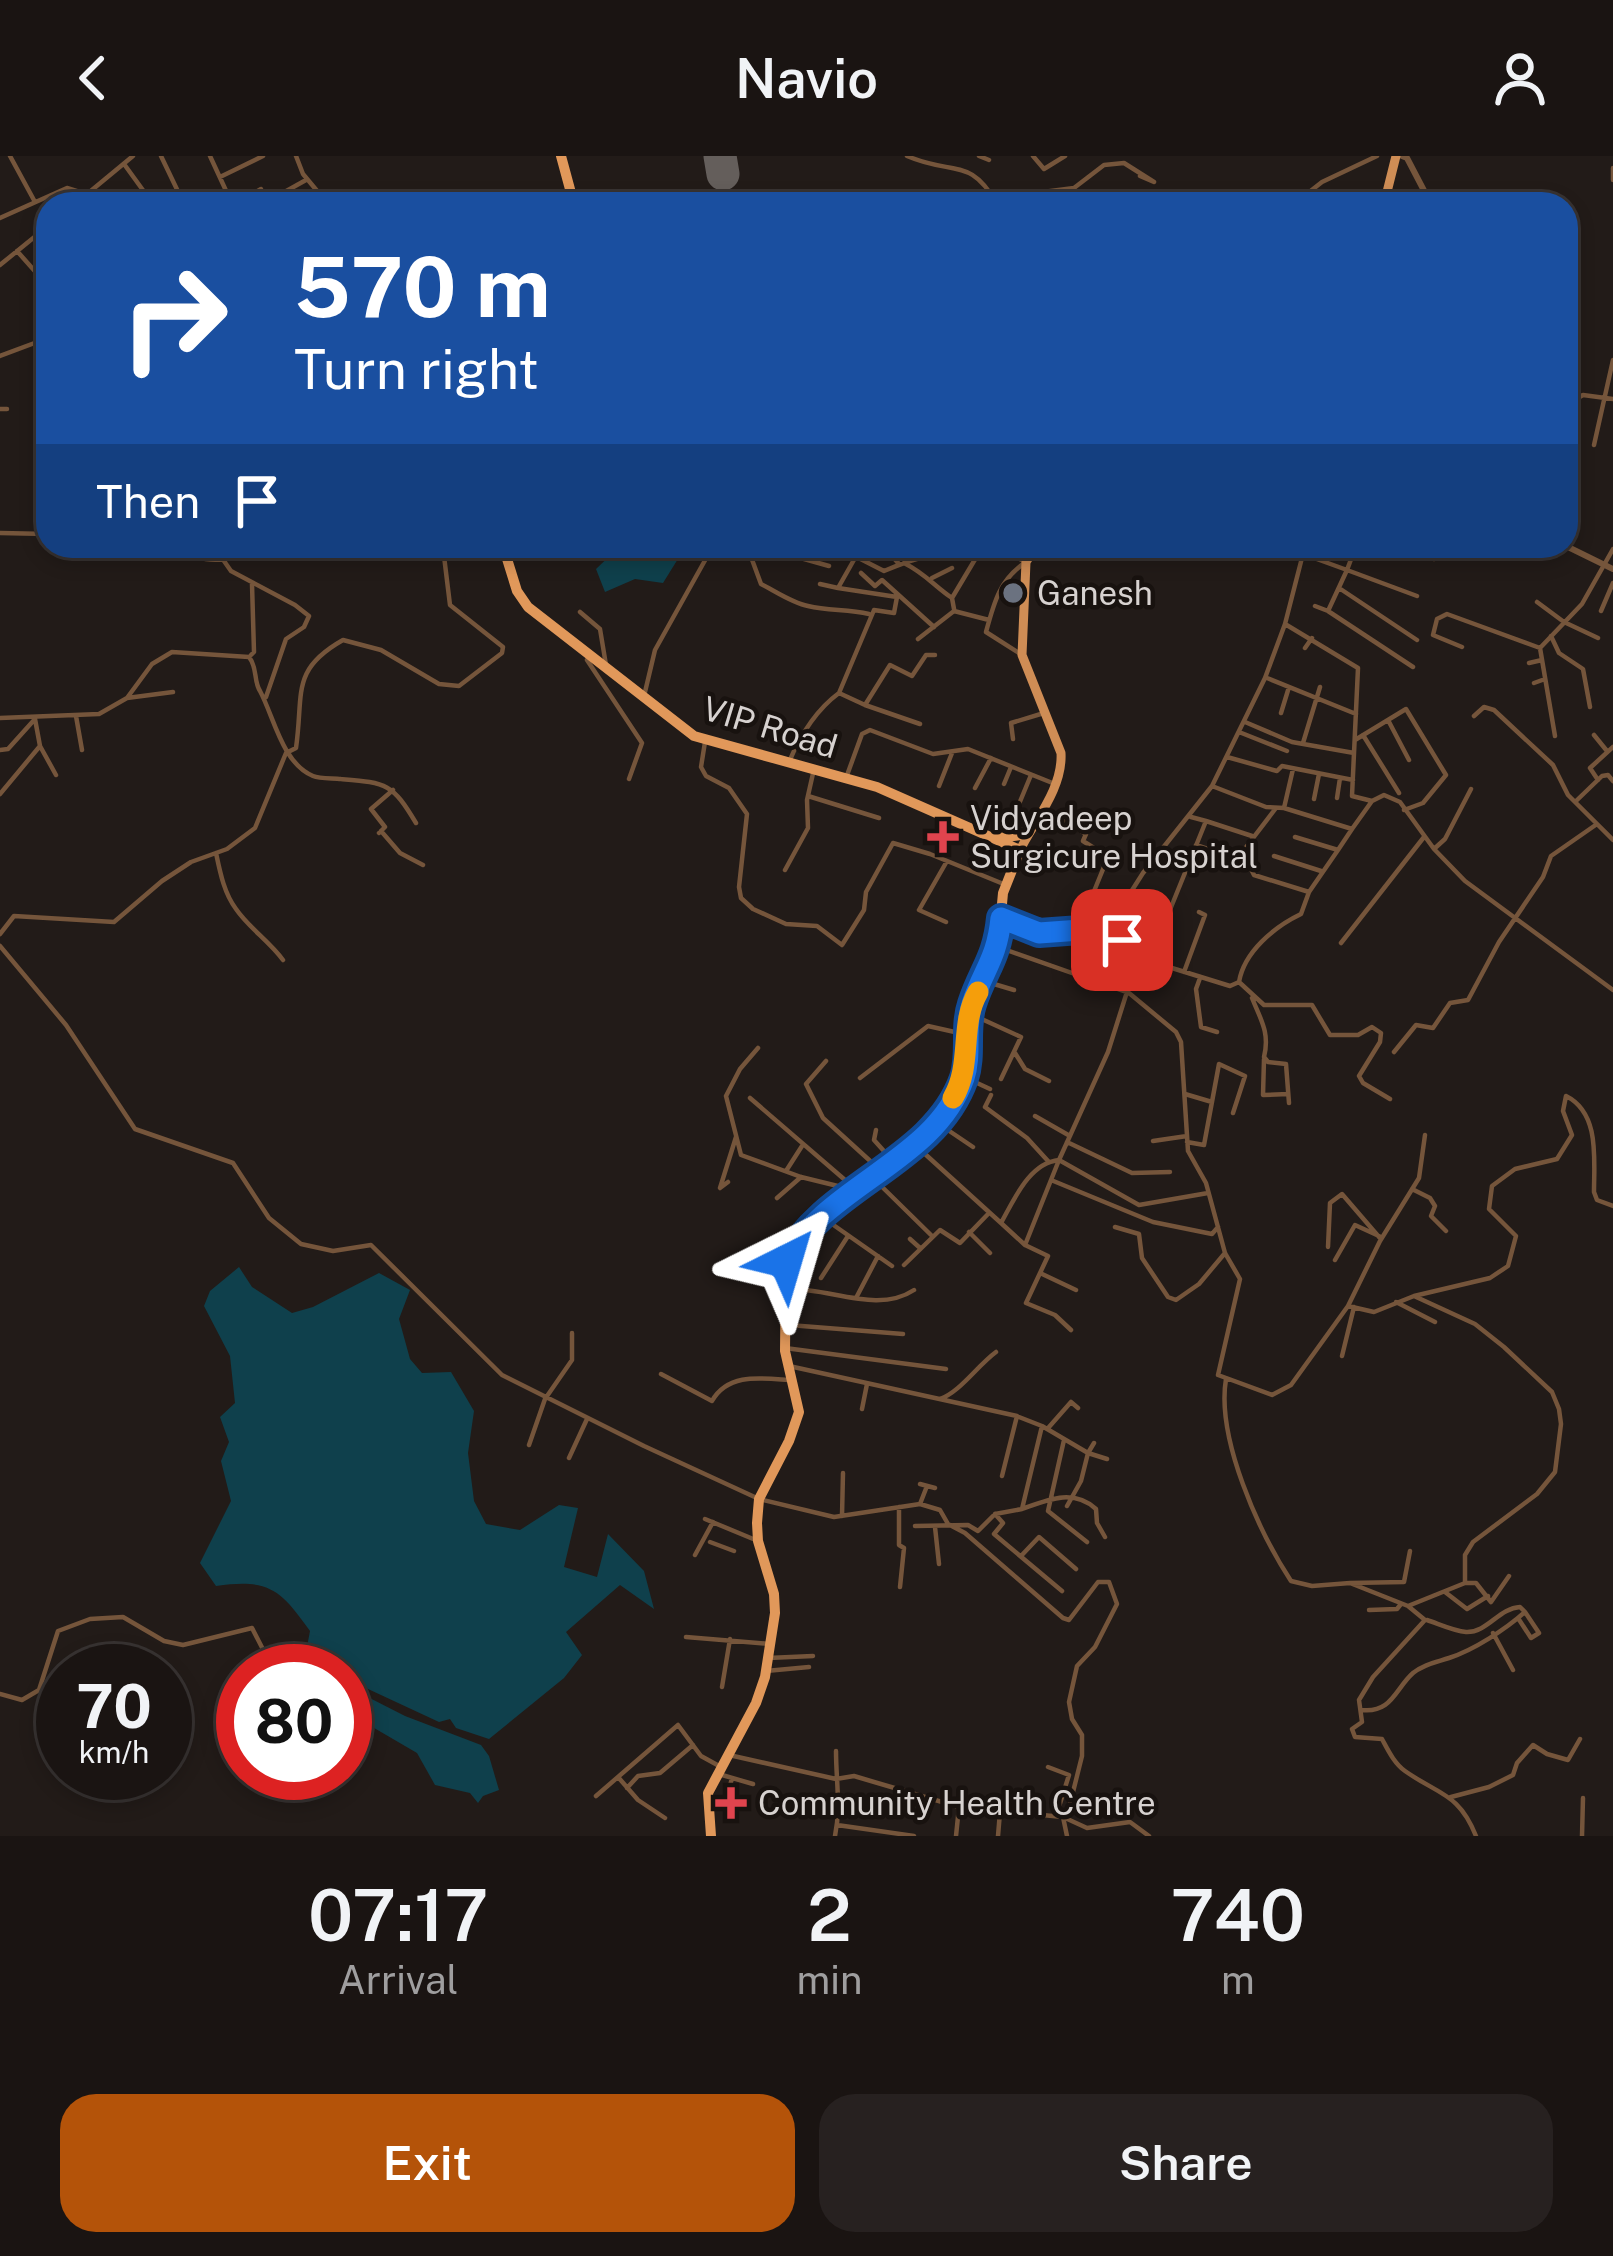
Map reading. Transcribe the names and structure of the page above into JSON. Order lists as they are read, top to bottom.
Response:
{
  "streets": {
    "highway": ["VIP Road"]
  },
  "places": {
    "other": ["Ganesh"],
    "health": ["Vidyadeep Surgicure Hospital", "Community Health Centre"]
  },
  "page": {
    "header": "Navio",
    "turn": ["570 m", "Turn right"],
    "then": "Then",
    "speed": "70 km/h",
    "limit": "80",
    "eta": [
      "07:17",
      "Arrival",
      "2",
      "min",
      "740",
      "m"
    ],
    "buttons": ["Exit", "Share"]
  }
}
